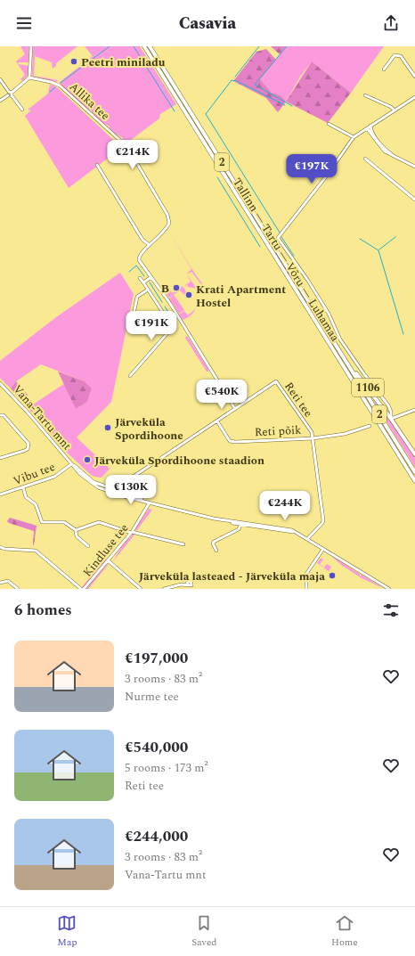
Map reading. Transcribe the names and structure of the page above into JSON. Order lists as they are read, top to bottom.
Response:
{
  "streets": {
    "highway": ["2", "Tallinn — Tartu — Võru — Luhamaa", "1106"],
    "street": [
      "Allika tee",
      "Reti tee",
      "Vana-Tartu mnt",
      "Reti põik",
      "Vibu tee",
      "Kindluse tee"
    ]
  },
  "crossings": [
    ["Tallinn — Tartu — Võru — Luhamaa", "1106"],
    ["Reti tee", "Vana-Tartu mnt"],
    ["Reti tee", "Reti põik"],
    ["Vana-Tartu mnt", "Vibu tee"],
    ["Vana-Tartu mnt", "Kindluse tee"]
  ],
  "places": [
    "Peetri miniladu",
    "B",
    "Krati Apartment Hostel",
    "Järveküla Spordihoone",
    "Järveküla Spordihoone staadion",
    "Järveküla lasteaed - Järveküla maja"
  ],
  "page": {
    "header": "Casavia",
    "price": [
      "€214K",
      "€197K",
      "€191K",
      "€540K",
      "€130K",
      "€244K"
    ],
    "heading": "6 homes",
    "list": [
      {
        "name": "€197,000",
        "note": "3 rooms · 83 m² · Nurme tee"
      },
      {
        "name": "€540,000",
        "note": "5 rooms · 173 m² · Reti tee"
      },
      {
        "name": "€244,000",
        "note": "3 rooms · 83 m² · Vana-Tartu mnt"
      }
    ],
    "tabs": ["Map", "Saved", "Home"]
  }
}
